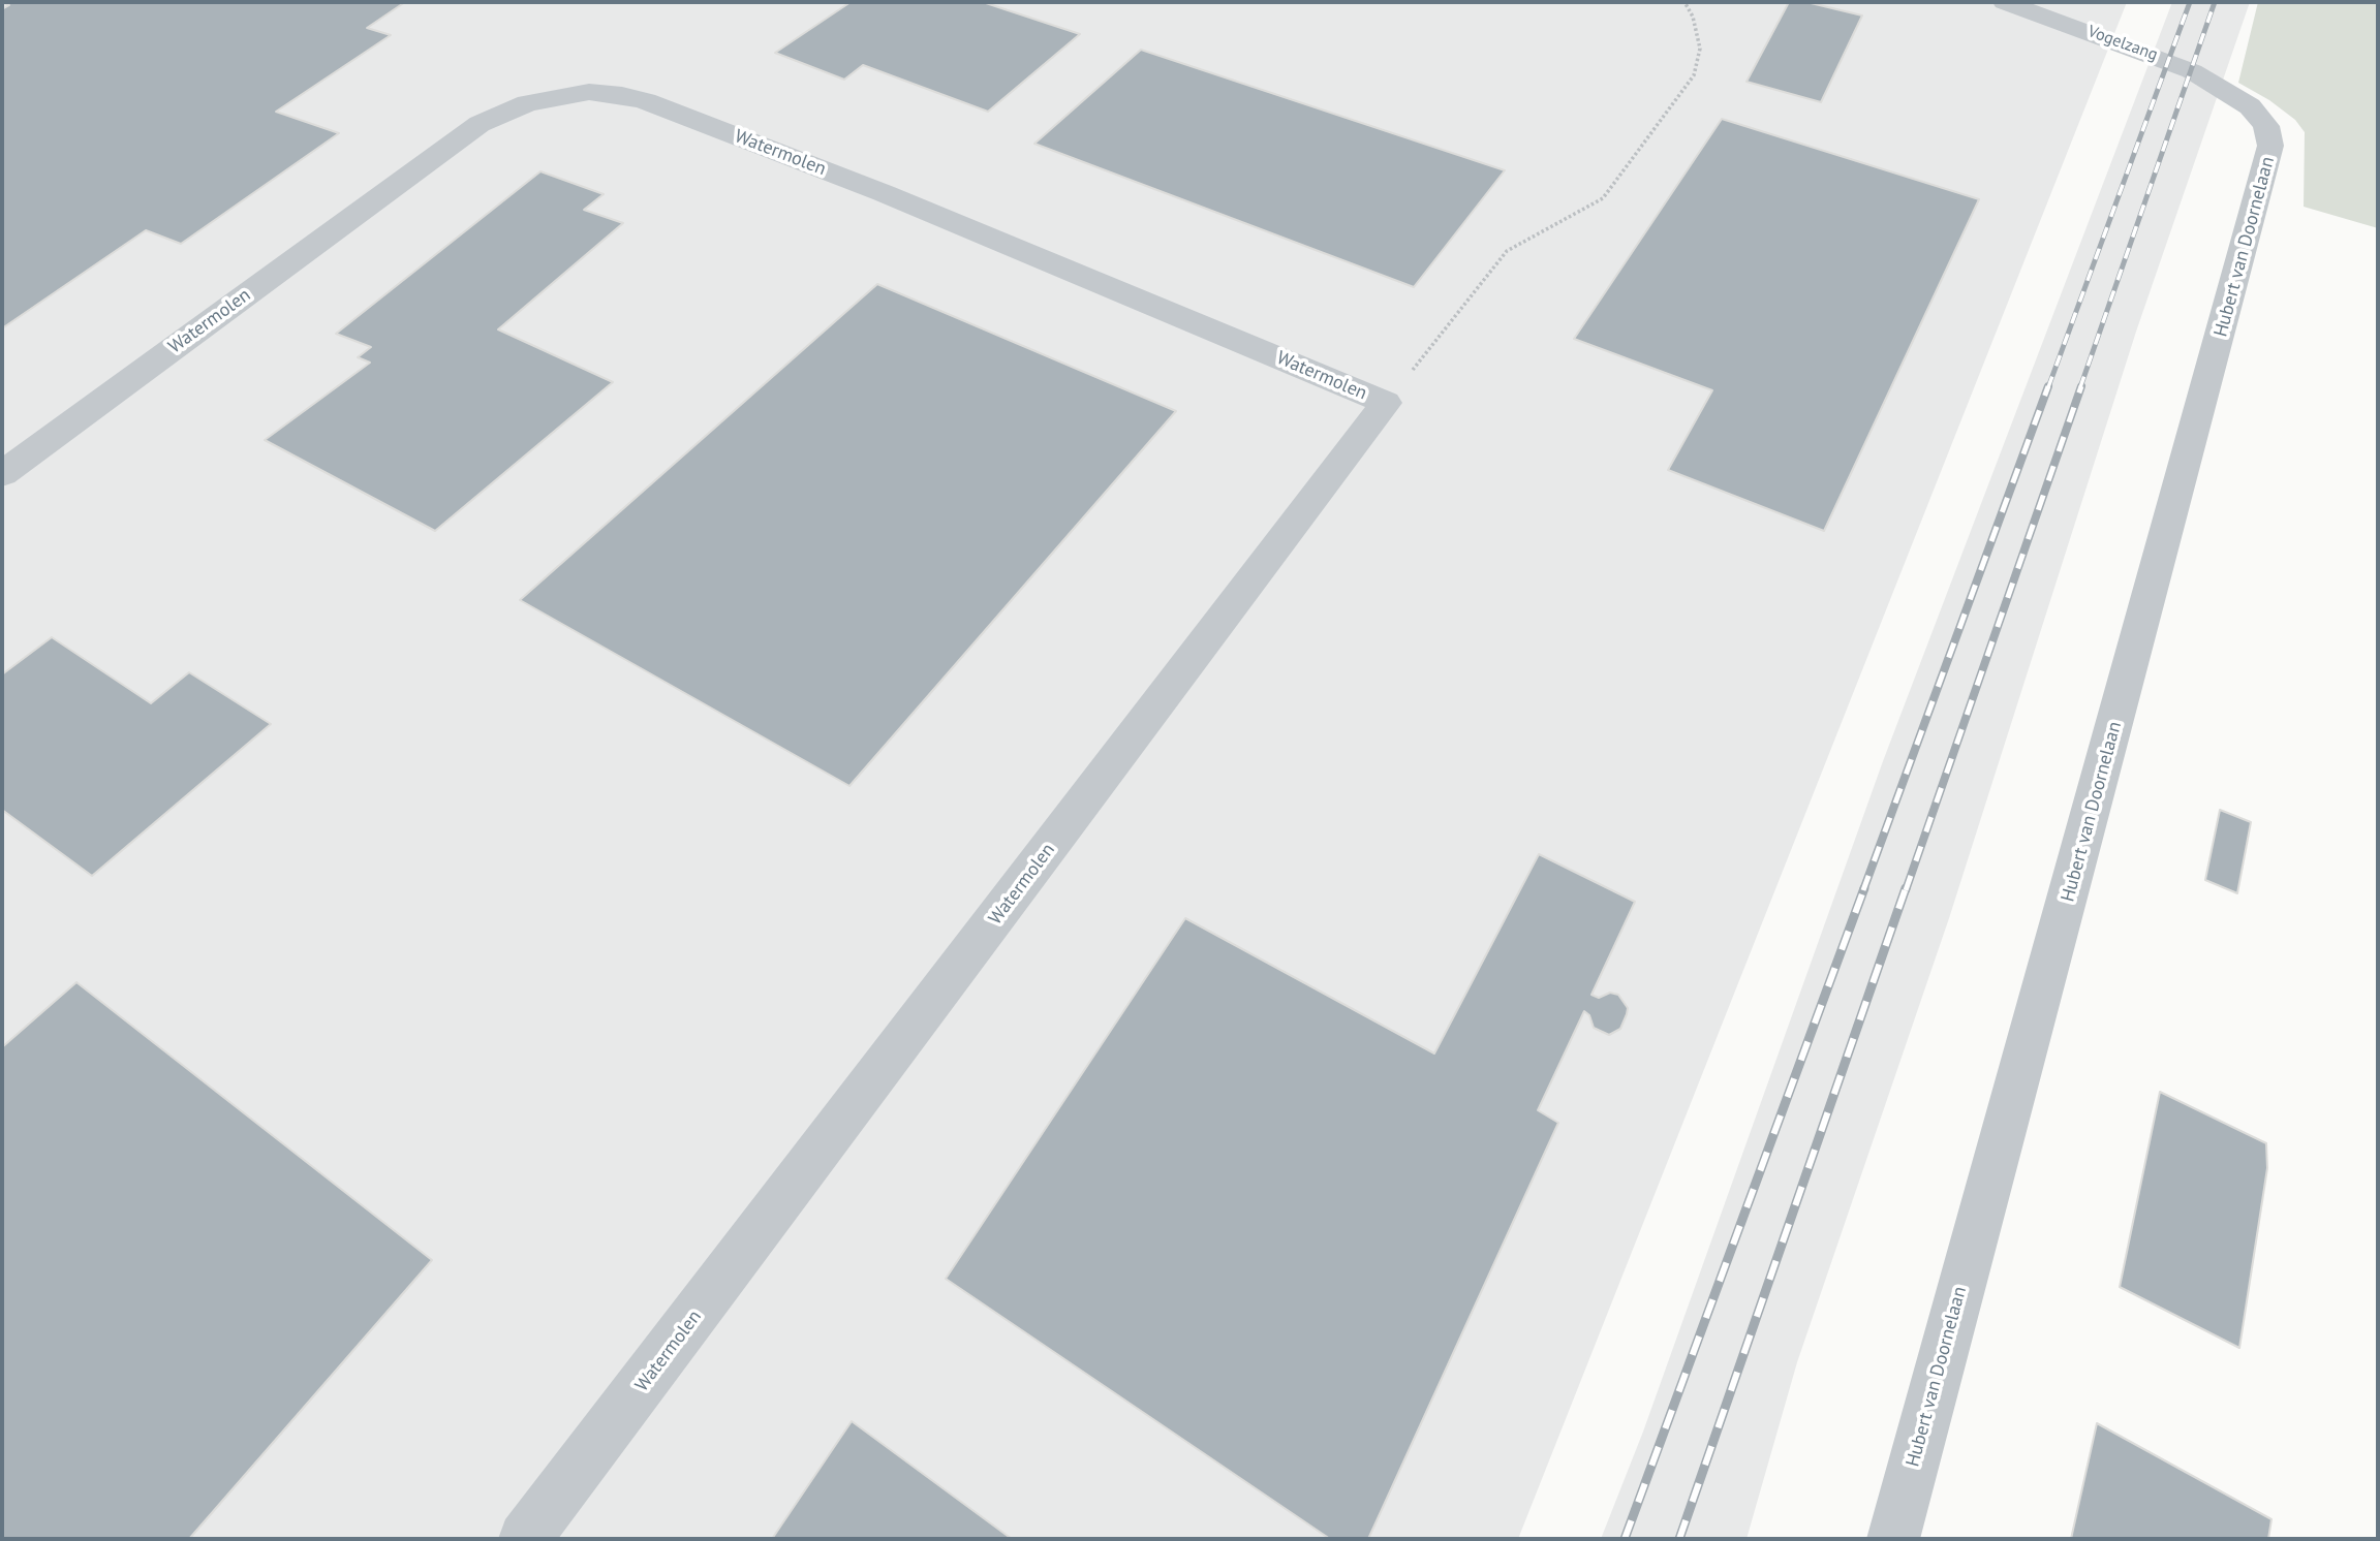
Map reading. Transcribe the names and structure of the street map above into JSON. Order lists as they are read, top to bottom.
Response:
{
  "streets": {
    "street": ["Vogelzang", "Watermolen", "Hubert van Doornelaan"]
  },
  "crossings": [
    ["Vogelzang", "Hubert van Doornelaan"]
  ]
}
